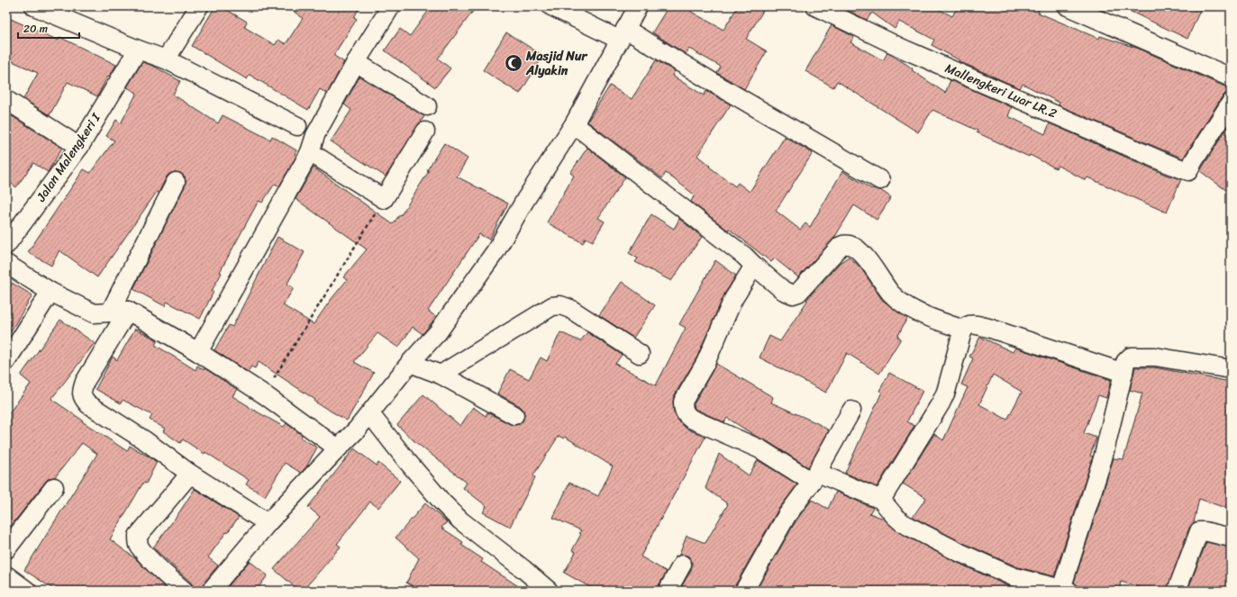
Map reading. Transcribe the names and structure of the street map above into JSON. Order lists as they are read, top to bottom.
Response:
{
  "streets": {
    "street": ["Mallengkeri Luar LR.2", "Jalan Malengkeri I"]
  },
  "places": {
    "mosque": ["Masjid Nur Alyakin"]
  },
  "scale_bar": "20 m"
}
